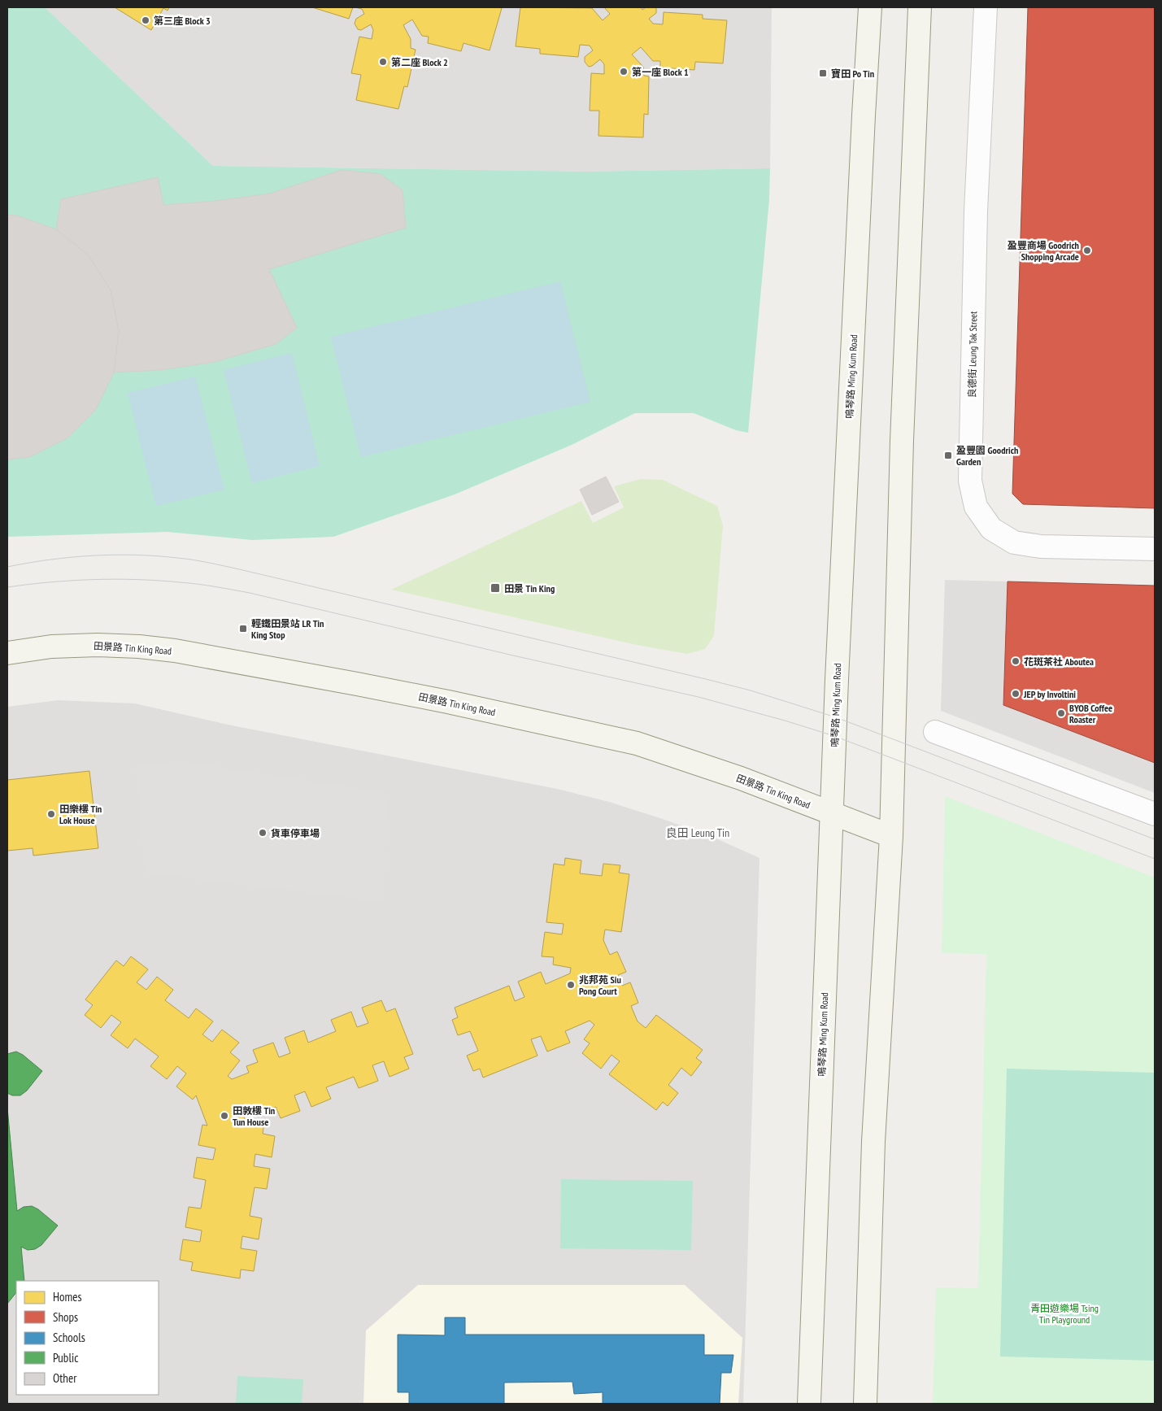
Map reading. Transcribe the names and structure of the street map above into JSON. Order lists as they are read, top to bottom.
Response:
{
  "streets": {
    "main road": ["鳴琴路 Ming Kum Road", "田景路 Tin King Road"],
    "street": ["良德街 Leung Tak Street"]
  },
  "crossings": [
    ["鳴琴路 Ming Kum Road", "田景路 Tin King Road"]
  ],
  "districts": ["良田 Leung Tin"],
  "parks": ["青田遊樂場 Tsing Tin Playground"],
  "places": {
    "other": [
      "第三座 Block 3",
      "第二座 Block 2",
      "第一座 Block 1",
      "盈豐商場 Goodrich Shopping Arcade",
      "花斑茶社 Aboutea",
      "JEP by Involtini",
      "BYOB Coffee Roaster",
      "田樂樓 Tin Lok House",
      "貨車停車場",
      "兆邦苑 Siu Pong Court",
      "田敦樓 Tin Tun House"
    ],
    "transit": [
      "寶田 Po Tin",
      "盈豐園 Goodrich Garden",
      "田景 Tin King",
      "輕鐵田景站 LR Tin King Stop"
    ]
  },
  "legend": [
    "Homes",
    "Shops",
    "Schools",
    "Public",
    "Other"
  ]
}
